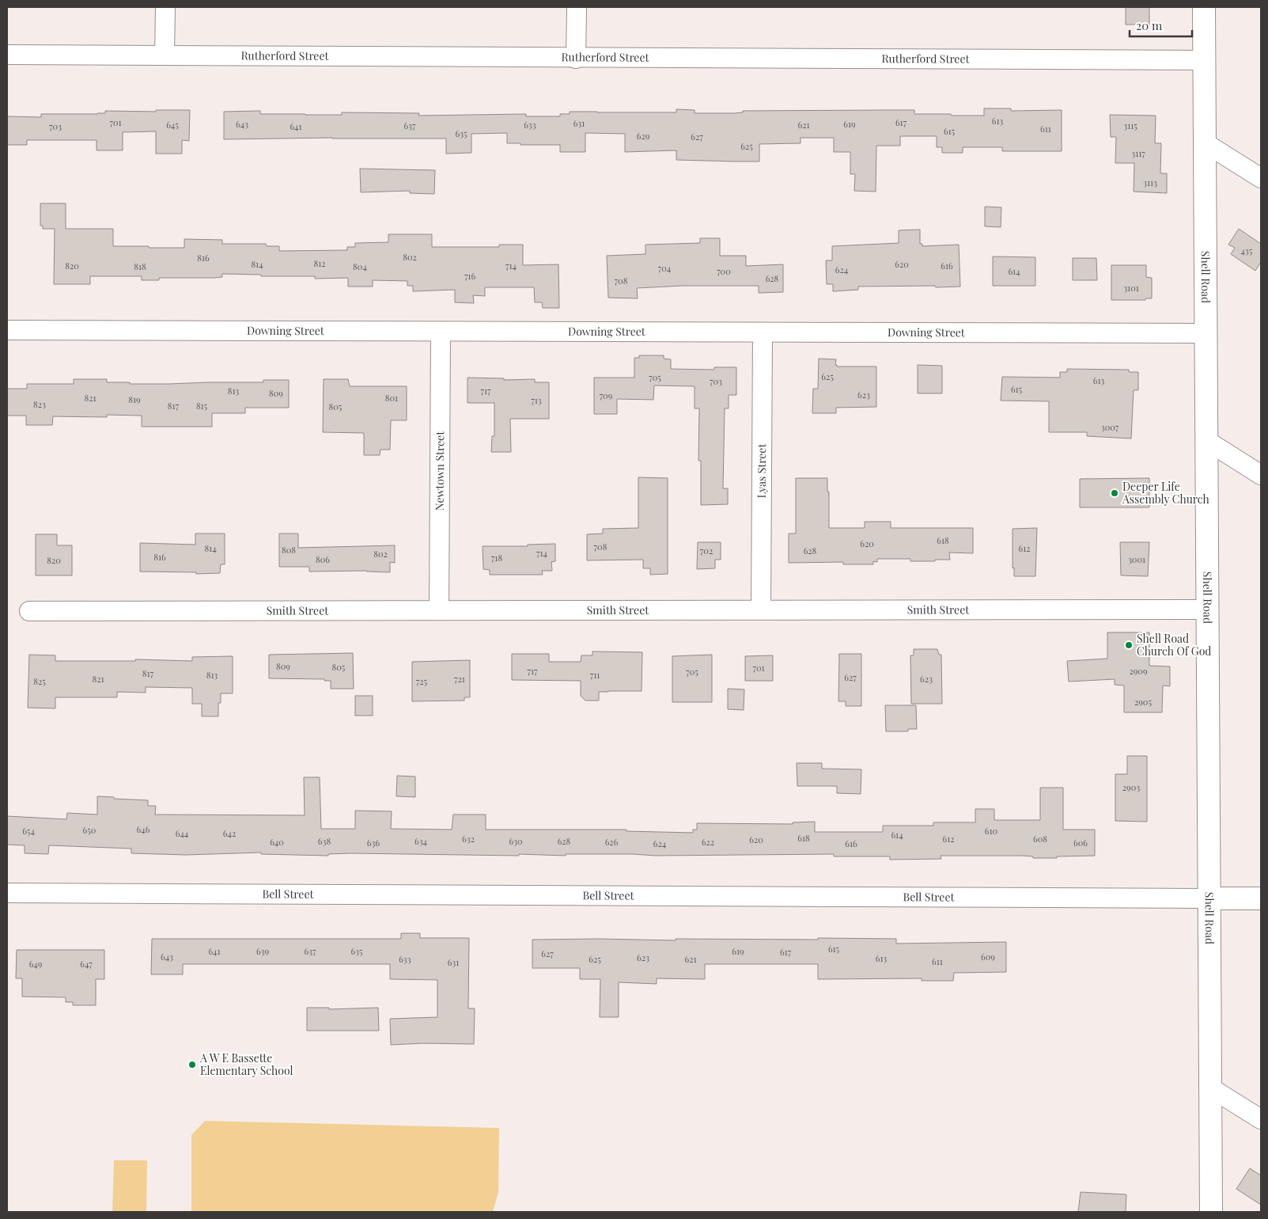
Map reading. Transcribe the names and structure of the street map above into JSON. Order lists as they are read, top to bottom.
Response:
{
  "streets": {
    "street": [
      "Rutherford Street",
      "Shell Road",
      "Downing Street",
      "Newtown Street",
      "Lyas Street",
      "Smith Street",
      "Bell Street"
    ]
  },
  "crossings": [
    ["Rutherford Street", "Shell Road"],
    ["Shell Road", "Downing Street"],
    ["Shell Road", "Smith Street"],
    ["Shell Road", "Bell Street"],
    ["Downing Street", "Newtown Street"],
    ["Downing Street", "Lyas Street"],
    ["Newtown Street", "Smith Street"],
    ["Lyas Street", "Smith Street"]
  ],
  "places": ["Deeper Life Assembly Church", "Shell Road Church Of God", "A W E Bassette Elementary School"],
  "house_numbers": [
    "613",
    "701",
    "617",
    "631",
    "643",
    "619",
    "645",
    "633",
    "621",
    "637",
    "3115",
    "703",
    "641",
    "611",
    "615",
    "635",
    "629",
    "627",
    "625",
    "3117",
    "3113",
    "435",
    "802",
    "816",
    "812",
    "814",
    "620",
    "820",
    "714",
    "616",
    "818",
    "804",
    "704",
    "624",
    "700",
    "614",
    "716",
    "628",
    "708",
    "3101",
    "625",
    "705",
    "613",
    "703",
    "615",
    "813",
    "717",
    "809",
    "623",
    "709",
    "821",
    "801",
    "819",
    "713",
    "823",
    "817",
    "815",
    "805",
    "3007",
    "618",
    "620",
    "708",
    "814",
    "612",
    "808",
    "702",
    "628",
    "714",
    "802",
    "816",
    "718",
    "806",
    "3001",
    "820",
    "809",
    "805",
    "701",
    "717",
    "2909",
    "705",
    "817",
    "813",
    "711",
    "627",
    "821",
    "721",
    "623",
    "825",
    "725",
    "2905",
    "2903",
    "646",
    "650",
    "654",
    "610",
    "644",
    "642",
    "614",
    "618",
    "632",
    "612",
    "608",
    "620",
    "638",
    "634",
    "630",
    "628",
    "640",
    "626",
    "622",
    "636",
    "606",
    "624",
    "616",
    "615",
    "641",
    "639",
    "637",
    "635",
    "619",
    "617",
    "627",
    "643",
    "609",
    "623",
    "613",
    "633",
    "625",
    "621",
    "611",
    "631",
    "649",
    "647"
  ],
  "scale_bar": "20 m"
}
